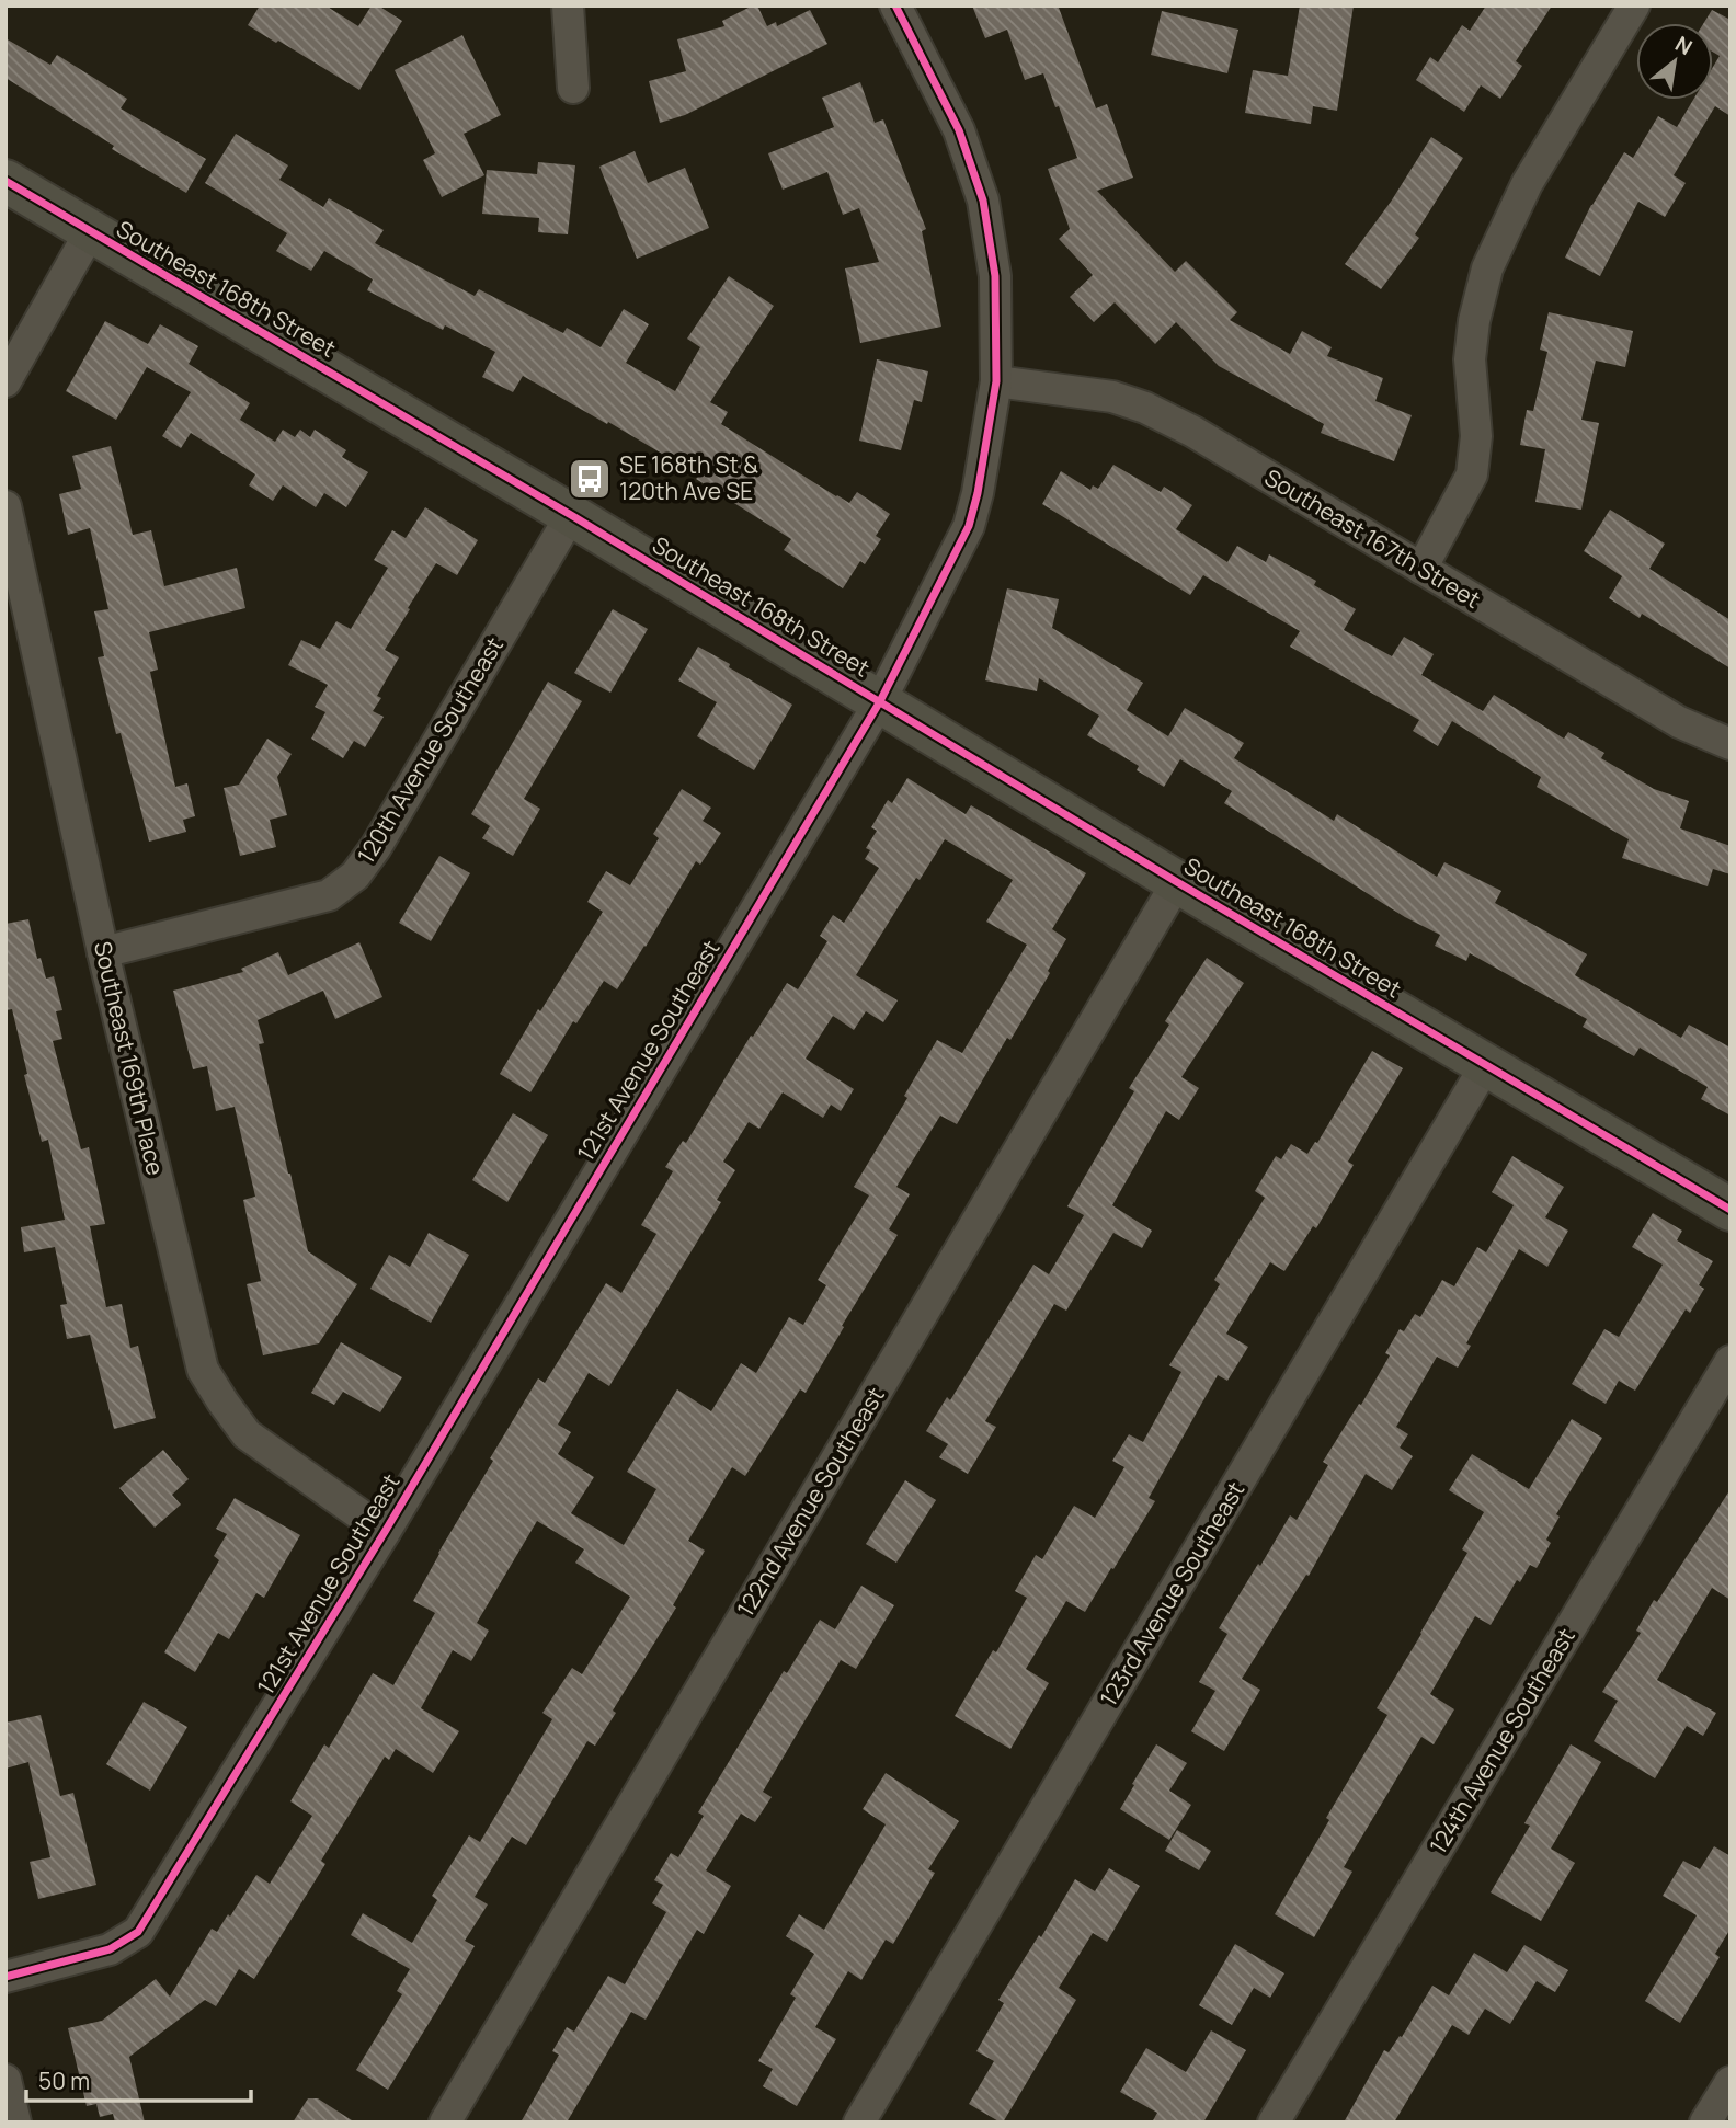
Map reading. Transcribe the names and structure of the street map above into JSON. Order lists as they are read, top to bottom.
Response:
{
  "streets": {
    "street": [
      "Southeast 168th Street",
      "Southeast 167th Street",
      "120th Avenue Southeast",
      "121st Avenue Southeast",
      "Southeast 169th Place",
      "122nd Avenue Southeast",
      "123rd Avenue Southeast",
      "124th Avenue Southeast"
    ]
  },
  "crossings": [
    ["Southeast 168th Street", "120th Avenue Southeast"],
    ["Southeast 168th Street", "121st Avenue Southeast"],
    ["Southeast 168th Street", "122nd Avenue Southeast"],
    ["Southeast 168th Street", "123rd Avenue Southeast"],
    ["Southeast 167th Street", "121st Avenue Southeast"],
    ["120th Avenue Southeast", "Southeast 169th Place"],
    ["121st Avenue Southeast", "Southeast 169th Place"]
  ],
  "places": {
    "bus stop": ["SE 168th St & 120th Ave SE"]
  },
  "scale_bar": "50 m",
  "north": "top right"
}
